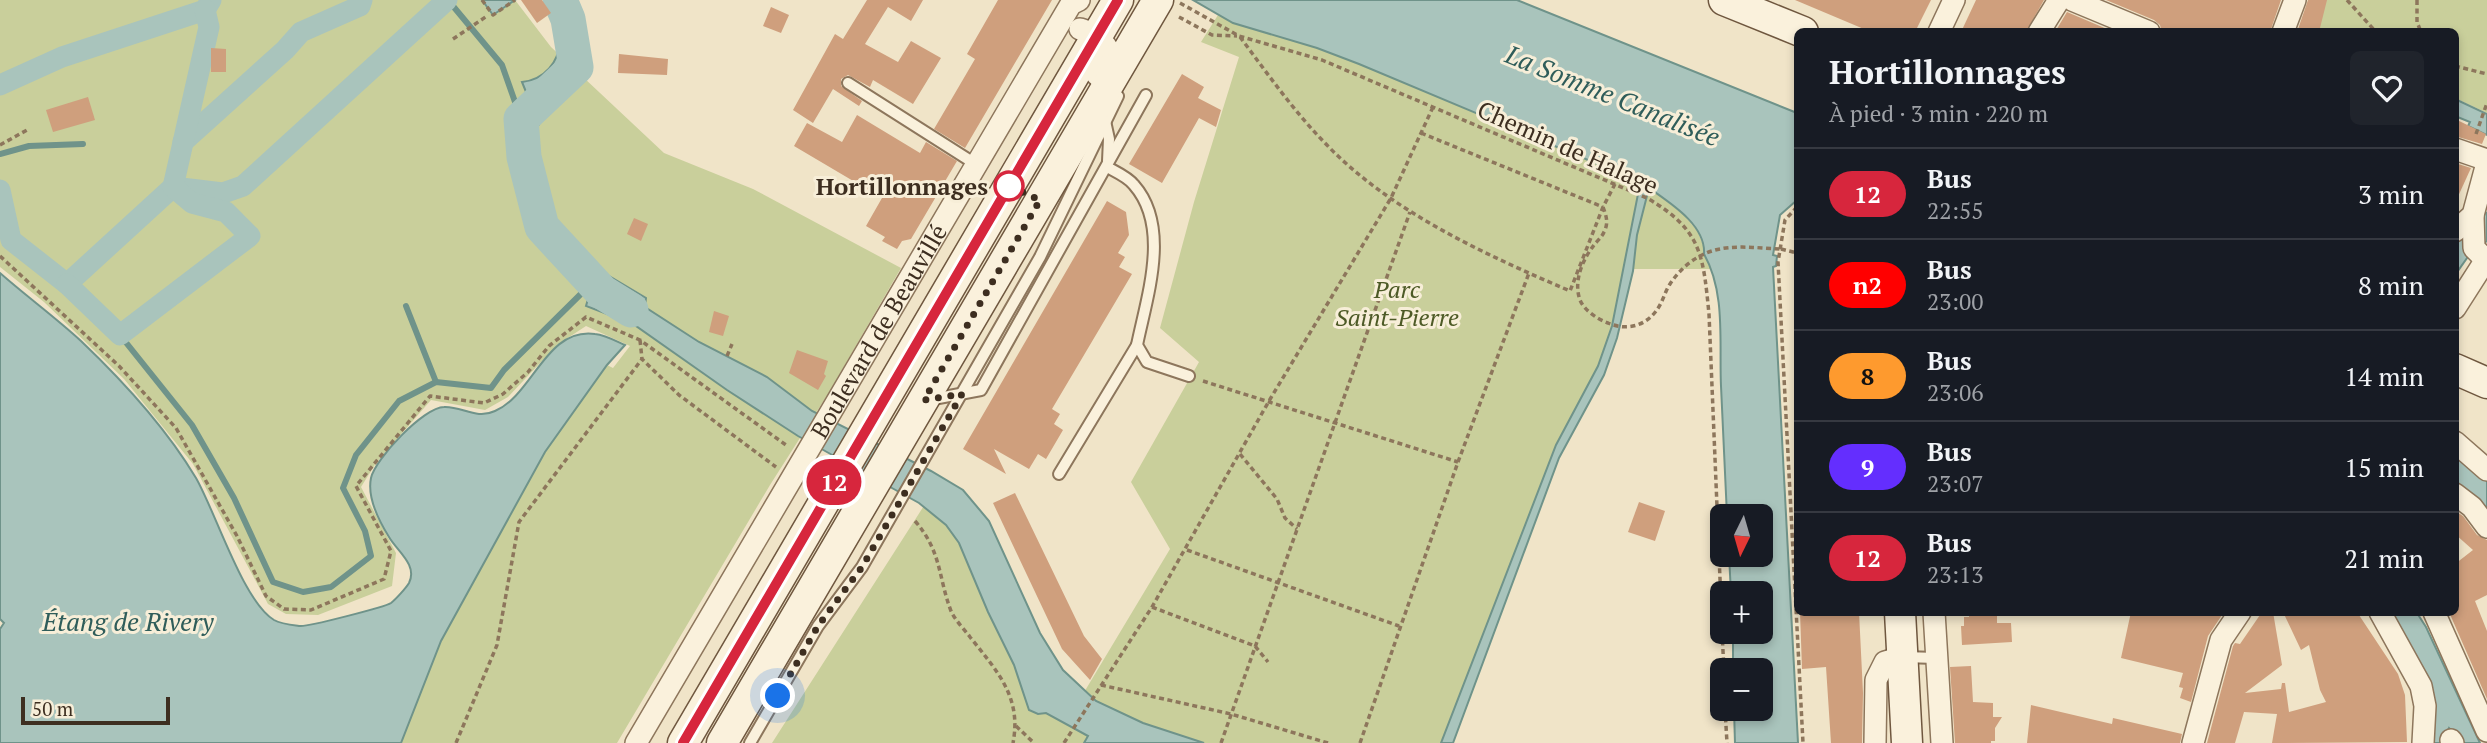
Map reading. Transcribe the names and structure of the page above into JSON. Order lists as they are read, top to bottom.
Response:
{
  "streets": {
    "main road": ["Boulevard de Beauvillé"],
    "path": ["Chemin de Halage"]
  },
  "water": ["La Somme Canalisée", "Étang de Rivery"],
  "parks": ["Parc Saint-Pierre"],
  "places": ["Hortillonnages"],
  "lines": ["bus line 12"],
  "scale_bar": "50 m",
  "north": "bottom",
  "page": {
    "on_map": "12",
    "heading": ["Hortillonnages", "À pied · 3 min · 220 m"],
    "list": [
      {
        "mark": "12",
        "name": "Bus",
        "note": "22:55",
        "value": "3 min"
      },
      {
        "mark": "n2",
        "name": "Bus",
        "note": "23:00",
        "value": "8 min"
      },
      {
        "mark": "8",
        "name": "Bus",
        "note": "23:06",
        "value": "14 min"
      },
      {
        "mark": "9",
        "name": "Bus",
        "note": "23:07",
        "value": "15 min"
      },
      {
        "mark": "12",
        "name": "Bus",
        "note": "23:13",
        "value": "21 min"
      }
    ],
    "map_buttons": ["+", "−"],
    "scale": "50 m"
  }
}
